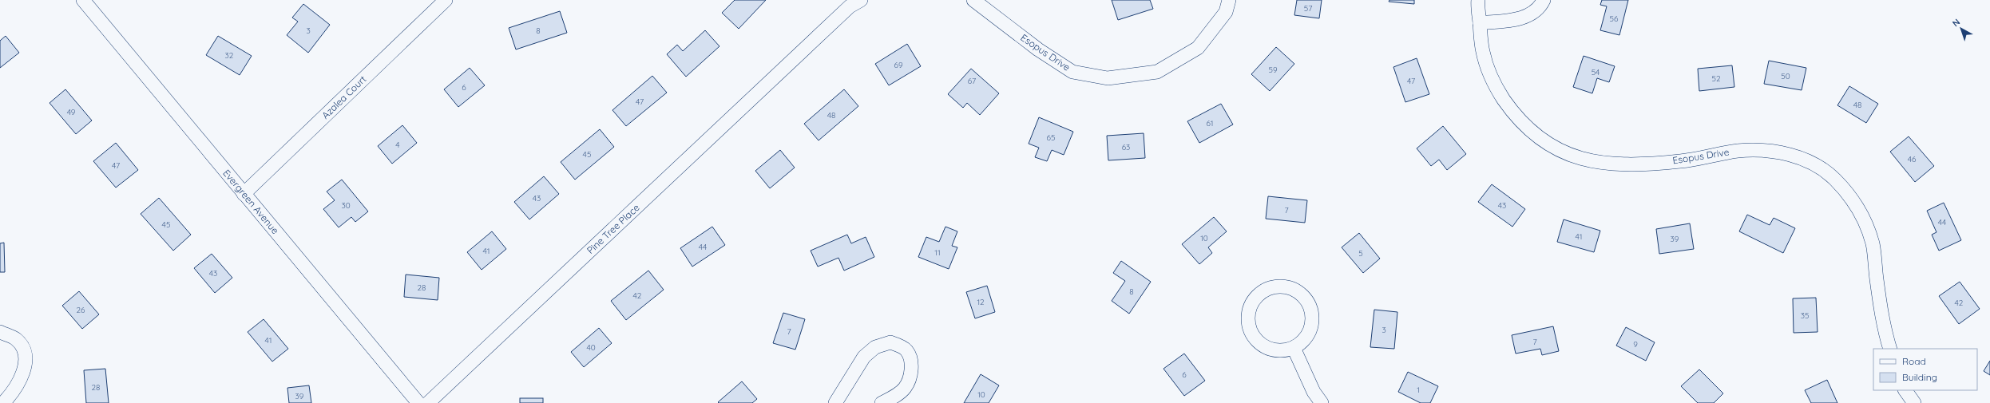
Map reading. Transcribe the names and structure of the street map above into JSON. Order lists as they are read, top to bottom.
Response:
{
  "streets": {
    "street": [
      "Esopus Drive",
      "Azalea Court",
      "Evergreen Avenue",
      "Pine Tree Place"
    ]
  },
  "crossings": [
    ["Azalea Court", "Evergreen Avenue"]
  ],
  "house_numbers": [
    "57",
    "56",
    "3",
    "8",
    "32",
    "69",
    "59",
    "54",
    "50",
    "52",
    "67",
    "47",
    "6",
    "47",
    "48",
    "49",
    "48",
    "61",
    "65",
    "4",
    "63",
    "45",
    "46",
    "47",
    "43",
    "30",
    "43",
    "7",
    "44",
    "45",
    "41",
    "10",
    "39",
    "44",
    "41",
    "11",
    "5",
    "43",
    "28",
    "8",
    "42",
    "12",
    "42",
    "26",
    "35",
    "3",
    "7",
    "41",
    "7",
    "9",
    "40",
    "6",
    "28",
    "1",
    "10",
    "39"
  ],
  "legend": ["Road", "Building"],
  "north": "top left"
}
